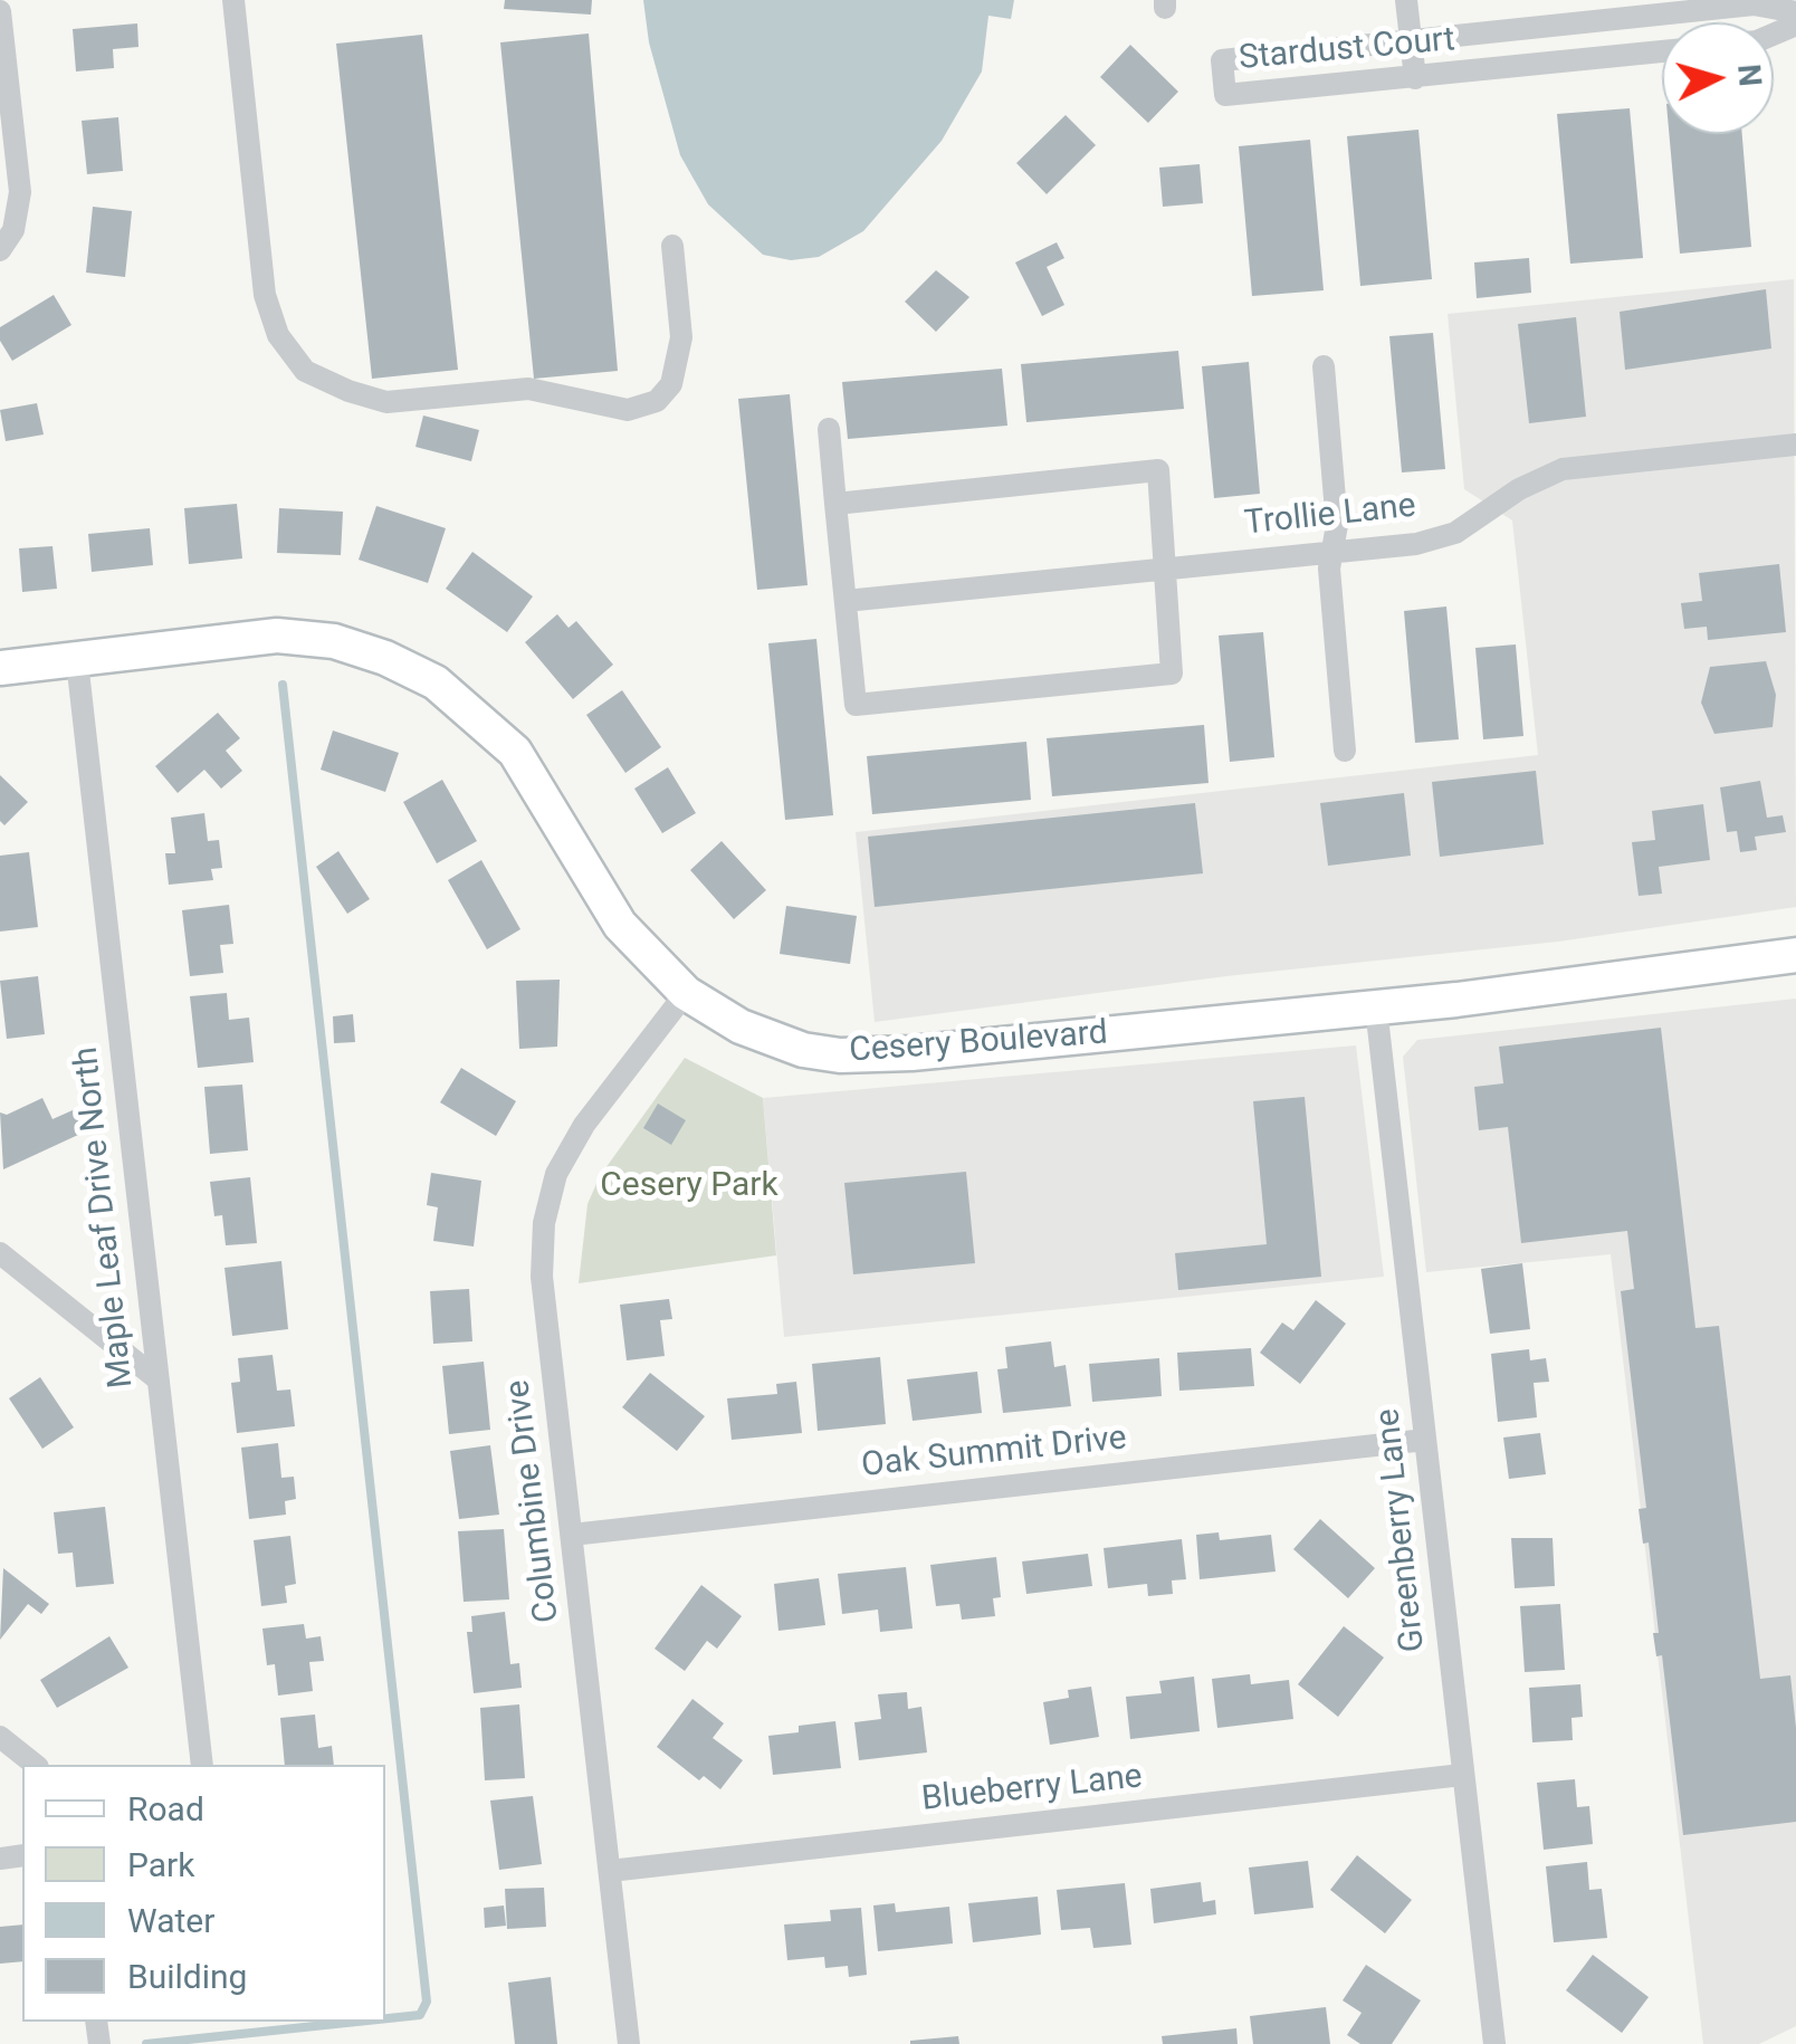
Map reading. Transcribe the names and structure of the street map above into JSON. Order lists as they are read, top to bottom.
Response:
{
  "streets": {
    "main road": ["Cesery Boulevard"],
    "street": [
      "Stardust Court",
      "Trollie Lane",
      "Maple Leaf Drive North",
      "Oak Summit Drive",
      "Columbine Drive",
      "Greenberry Lane",
      "Blueberry Lane"
    ]
  },
  "crossings": [
    ["Cesery Boulevard", "Maple Leaf Drive North"],
    ["Cesery Boulevard", "Columbine Drive"],
    ["Cesery Boulevard", "Greenberry Lane"],
    ["Oak Summit Drive", "Columbine Drive"],
    ["Oak Summit Drive", "Greenberry Lane"],
    ["Columbine Drive", "Blueberry Lane"],
    ["Greenberry Lane", "Blueberry Lane"]
  ],
  "parks": ["Cesery Park"],
  "legend": [
    "Road",
    "Park",
    "Water",
    "Building"
  ],
  "north": "right"
}
